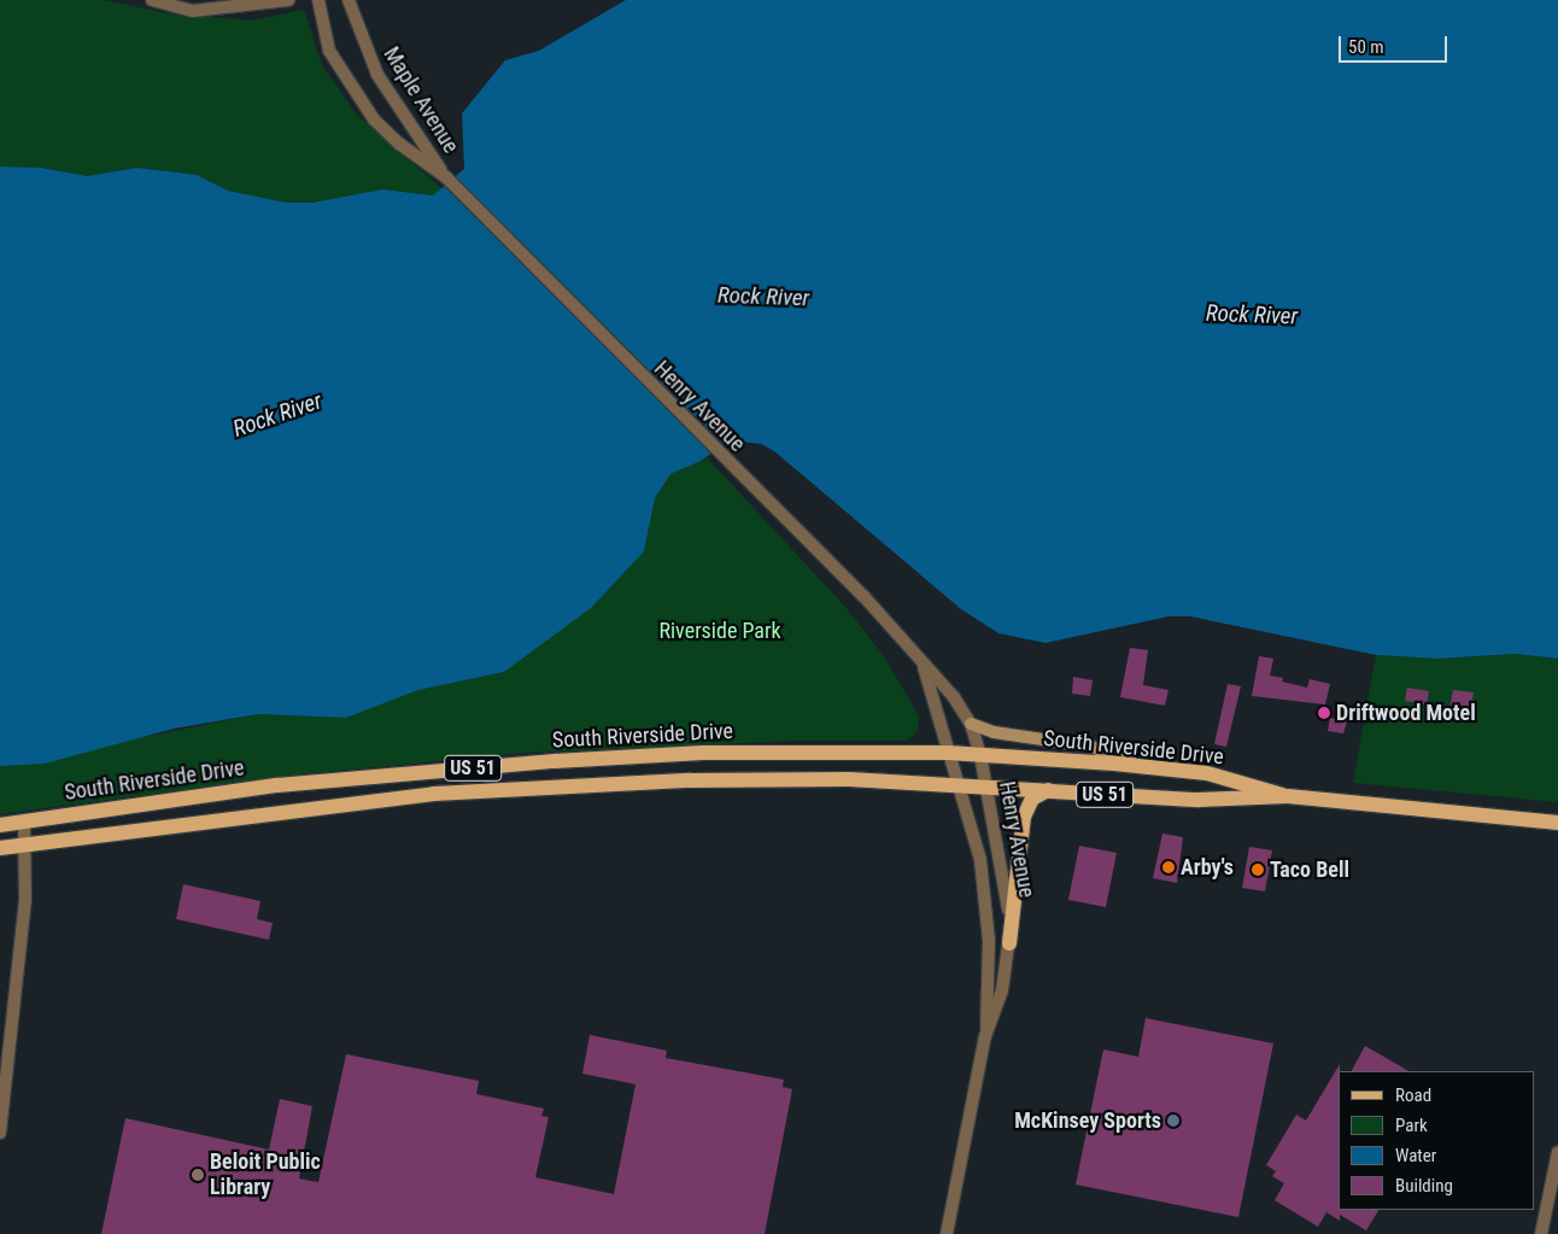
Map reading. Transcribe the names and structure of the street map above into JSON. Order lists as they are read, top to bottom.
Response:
{
  "streets": {
    "main road": ["South Riverside Drive", "US 51"],
    "street": ["Maple Avenue", "Henry Avenue"]
  },
  "crossings": [
    ["Maple Avenue", "Henry Avenue"],
    ["Henry Avenue", "South Riverside Drive"]
  ],
  "water": ["Rock River"],
  "parks": ["Riverside Park"],
  "places": [
    "Driftwood Motel",
    "Arby's",
    "Taco Bell",
    "McKinsey Sports",
    "Beloit Public Library"
  ],
  "legend": [
    "Road",
    "Park",
    "Water",
    "Building"
  ],
  "scale_bar": "50 m"
}
